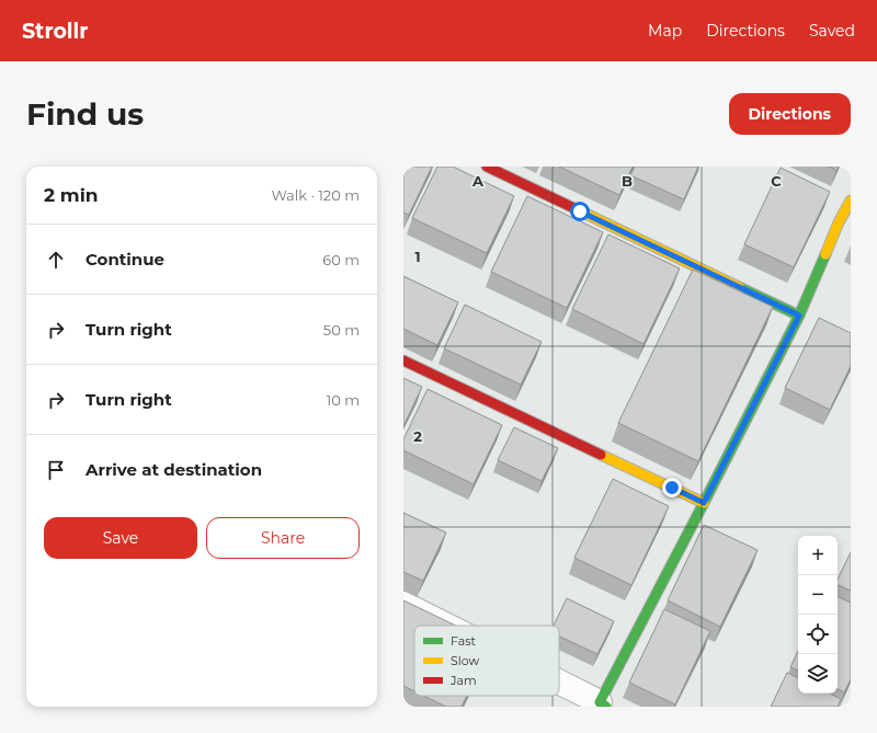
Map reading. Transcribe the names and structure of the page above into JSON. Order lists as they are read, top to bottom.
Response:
{
  "legend": ["Fast", "Slow", "Jam"],
  "page": {
    "header": "Strollr",
    "nav": ["Map", "Directions", "Saved"],
    "buttons": [
      "Directions",
      ["Save", "Share"]
    ],
    "title": "Find us",
    "heading": ["2 min", "Walk · 120 m"],
    "list": [
      ["Continue", "60 m"],
      ["Turn right", "50 m"],
      ["Turn right", "10 m"],
      "Arrive at destination"
    ],
    "map_buttons": ["+", "−"]
  },
  "grid": {
    "columns": ["A", "B", "C"],
    "rows": ["1", "2"]
  }
}
